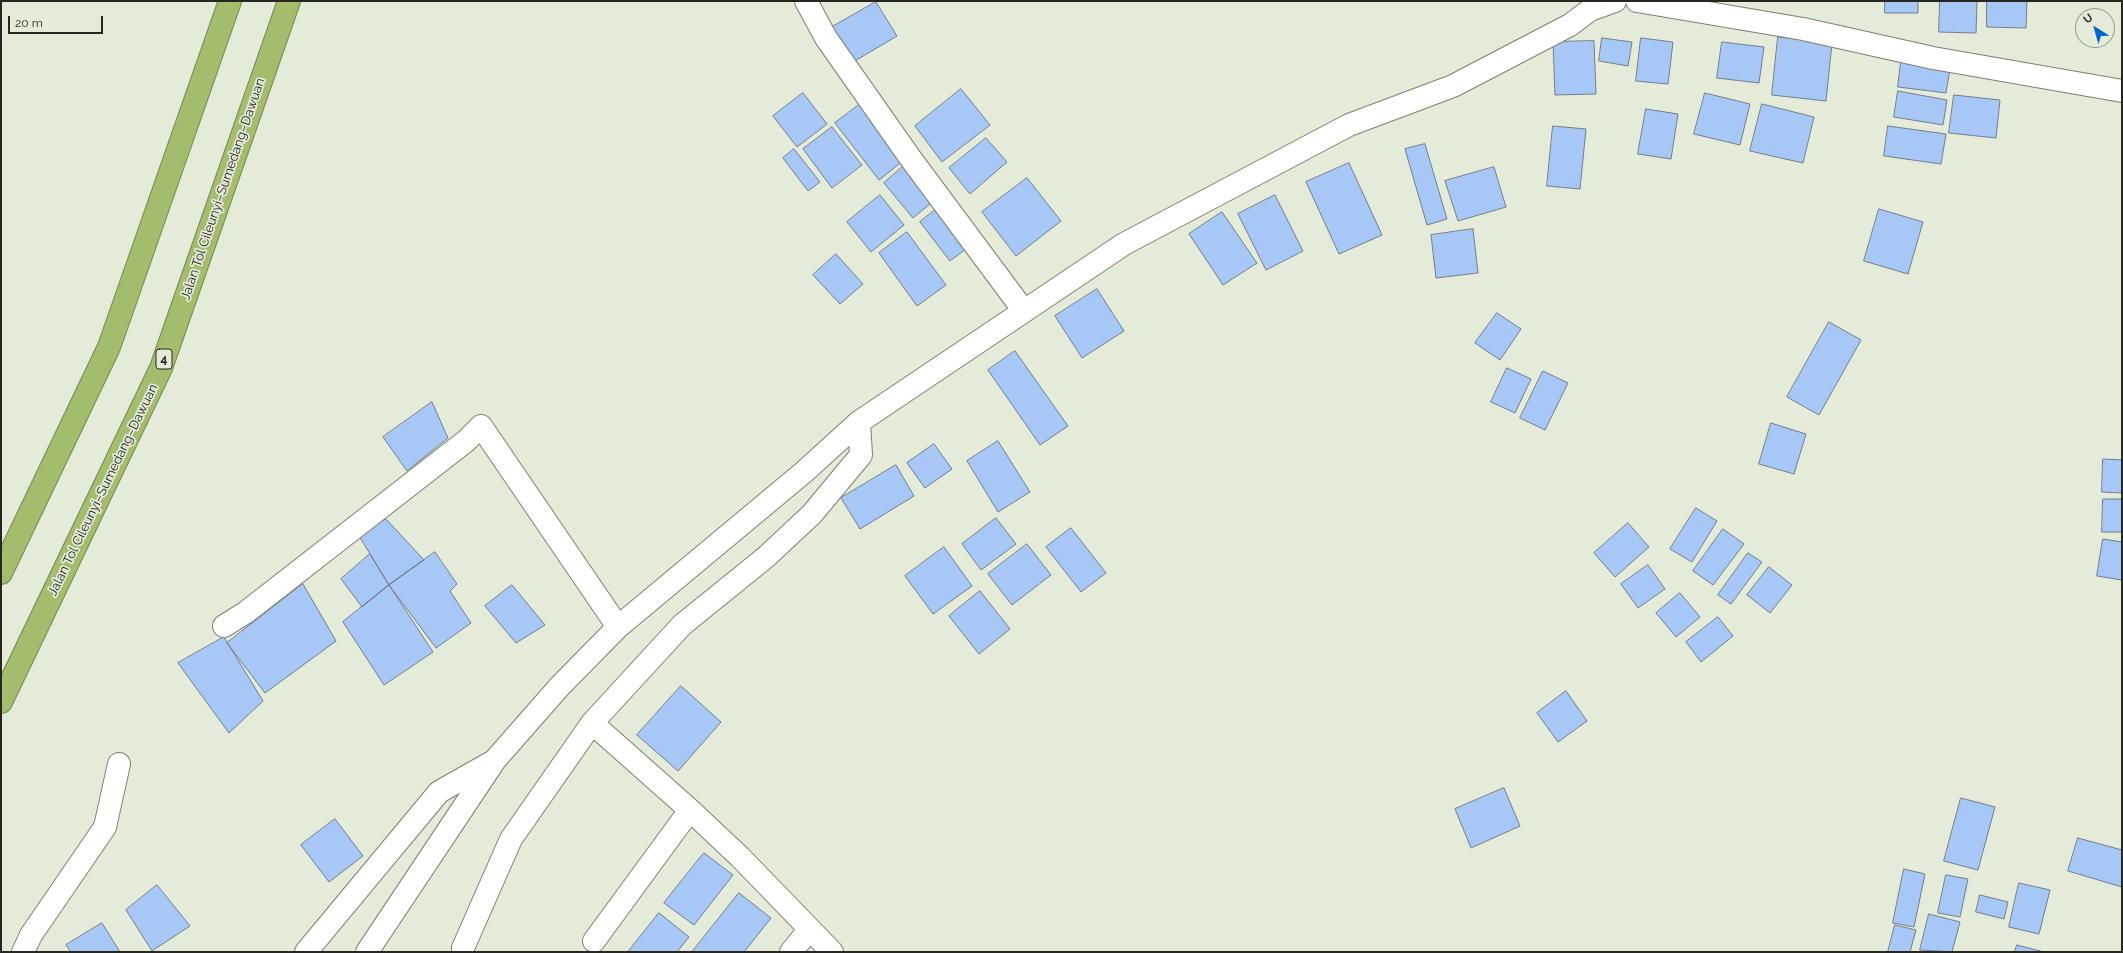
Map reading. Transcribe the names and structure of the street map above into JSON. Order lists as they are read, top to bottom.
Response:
{
  "streets": {
    "highway": ["Jalan Tol Cileunyi–Sumedang–Dawuan", "4"]
  },
  "scale_bar": "20 m",
  "north": "top left"
}
